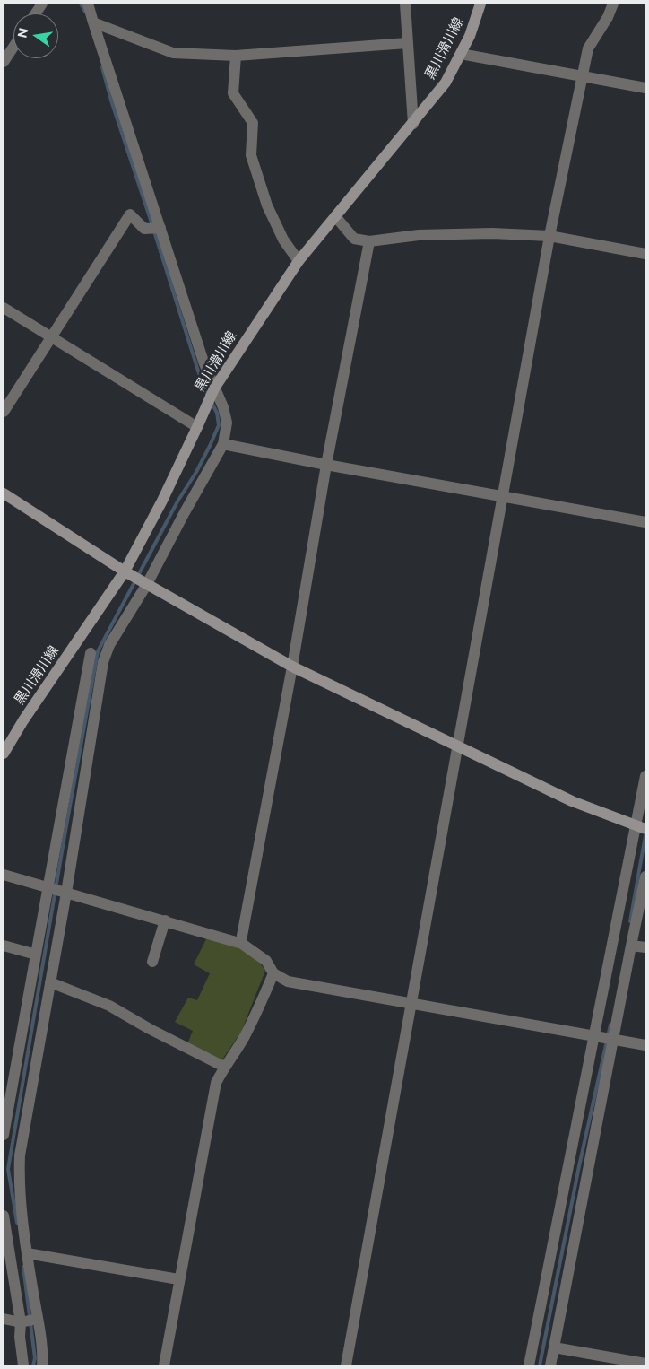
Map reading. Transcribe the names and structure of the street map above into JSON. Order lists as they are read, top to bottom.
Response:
{
  "streets": {
    "main road": ["黒川滑川線"]
  },
  "north": "left"
}
